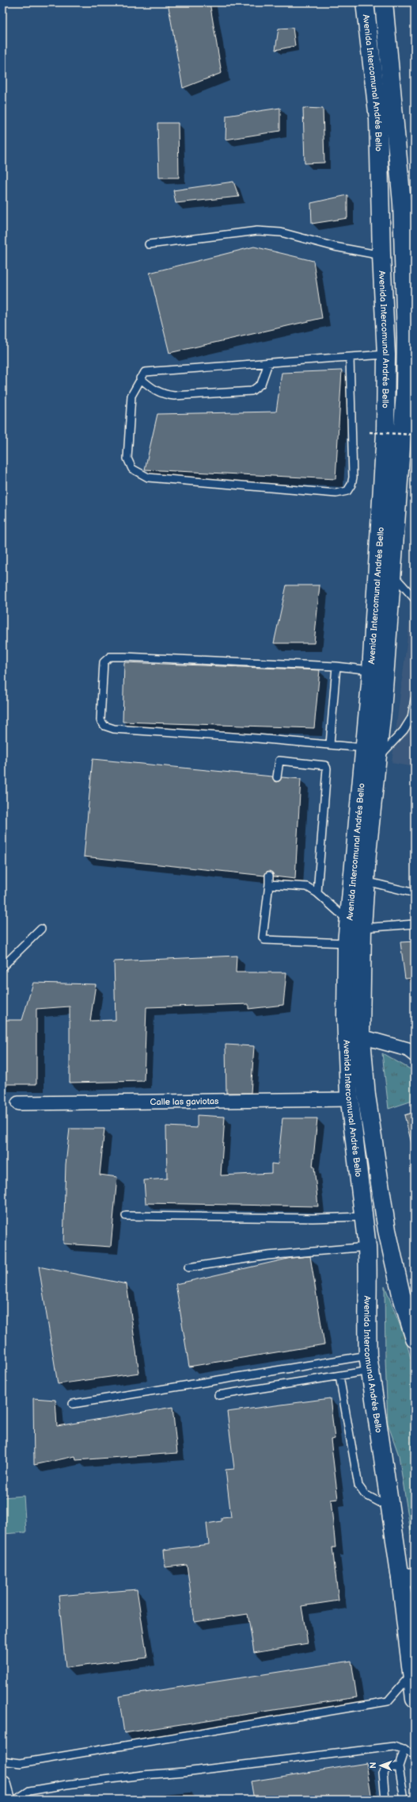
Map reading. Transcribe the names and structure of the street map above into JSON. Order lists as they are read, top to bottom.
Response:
{
  "streets": {
    "main road": ["Avenida Intercomunal Andrés Bello"],
    "street": ["Calle las gaviotas"]
  },
  "crossings": [
    ["Avenida Intercomunal Andrés Bello", "Calle las gaviotas"]
  ],
  "north": "left"
}
